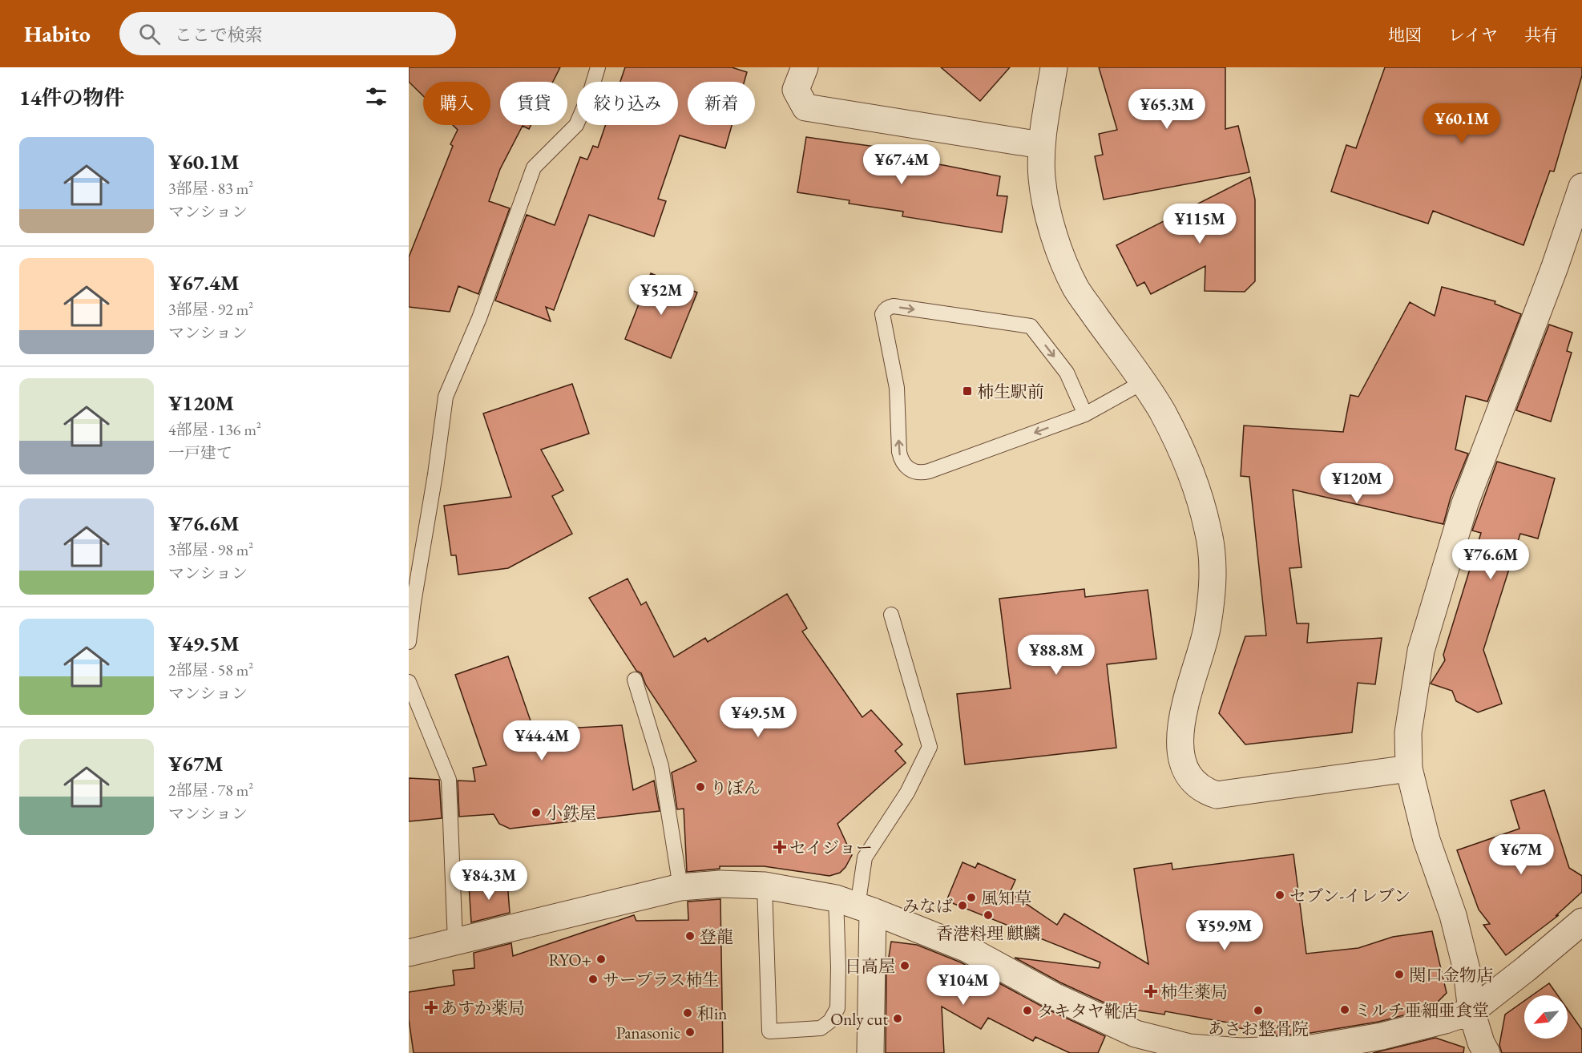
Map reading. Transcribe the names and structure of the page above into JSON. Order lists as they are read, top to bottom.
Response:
{
  "places": {
    "transit": ["柿生駅前"],
    "other": [
      "りぼん",
      "小鉄屋",
      "セブン-イレブン",
      "風知草",
      "みなば",
      "香港料理 麒麟",
      "登龍",
      "RYO+",
      "日高屋",
      "関口金物店",
      "サープラス柿生",
      "ミルチ亜細亜食堂",
      "タキタヤ靴店",
      "あさお整骨院",
      "和in",
      "Only cut",
      "Panasonic"
    ],
    "health": ["セイジョー", "柿生薬局", "あすか薬局"]
  },
  "north": "bottom left",
  "page": {
    "header": "Habito",
    "search": "ここで検索",
    "nav": ["地図", "レイヤ", "共有"],
    "heading": "14件の物件",
    "chip": [
      "購入",
      "賃貸",
      "絞り込み",
      "新着"
    ],
    "price": [
      "¥65.3M",
      "¥60.1M",
      "¥67.4M",
      "¥115M",
      "¥52M",
      "¥120M",
      "¥76.6M",
      "¥88.8M",
      "¥49.5M",
      "¥44.4M",
      "¥67M",
      "¥84.3M",
      "¥59.9M",
      "¥104M"
    ],
    "list": [
      {
        "name": "¥60.1M",
        "note": "3部屋 · 83 m² · マンション"
      },
      {
        "name": "¥67.4M",
        "note": "3部屋 · 92 m² · マンション"
      },
      {
        "name": "¥120M",
        "note": "4部屋 · 136 m² · 一戸建て"
      },
      {
        "name": "¥76.6M",
        "note": "3部屋 · 98 m² · マンション"
      },
      {
        "name": "¥49.5M",
        "note": "2部屋 · 58 m² · マンション"
      },
      {
        "name": "¥67M",
        "note": "2部屋 · 78 m² · マンション"
      }
    ]
  }
}
